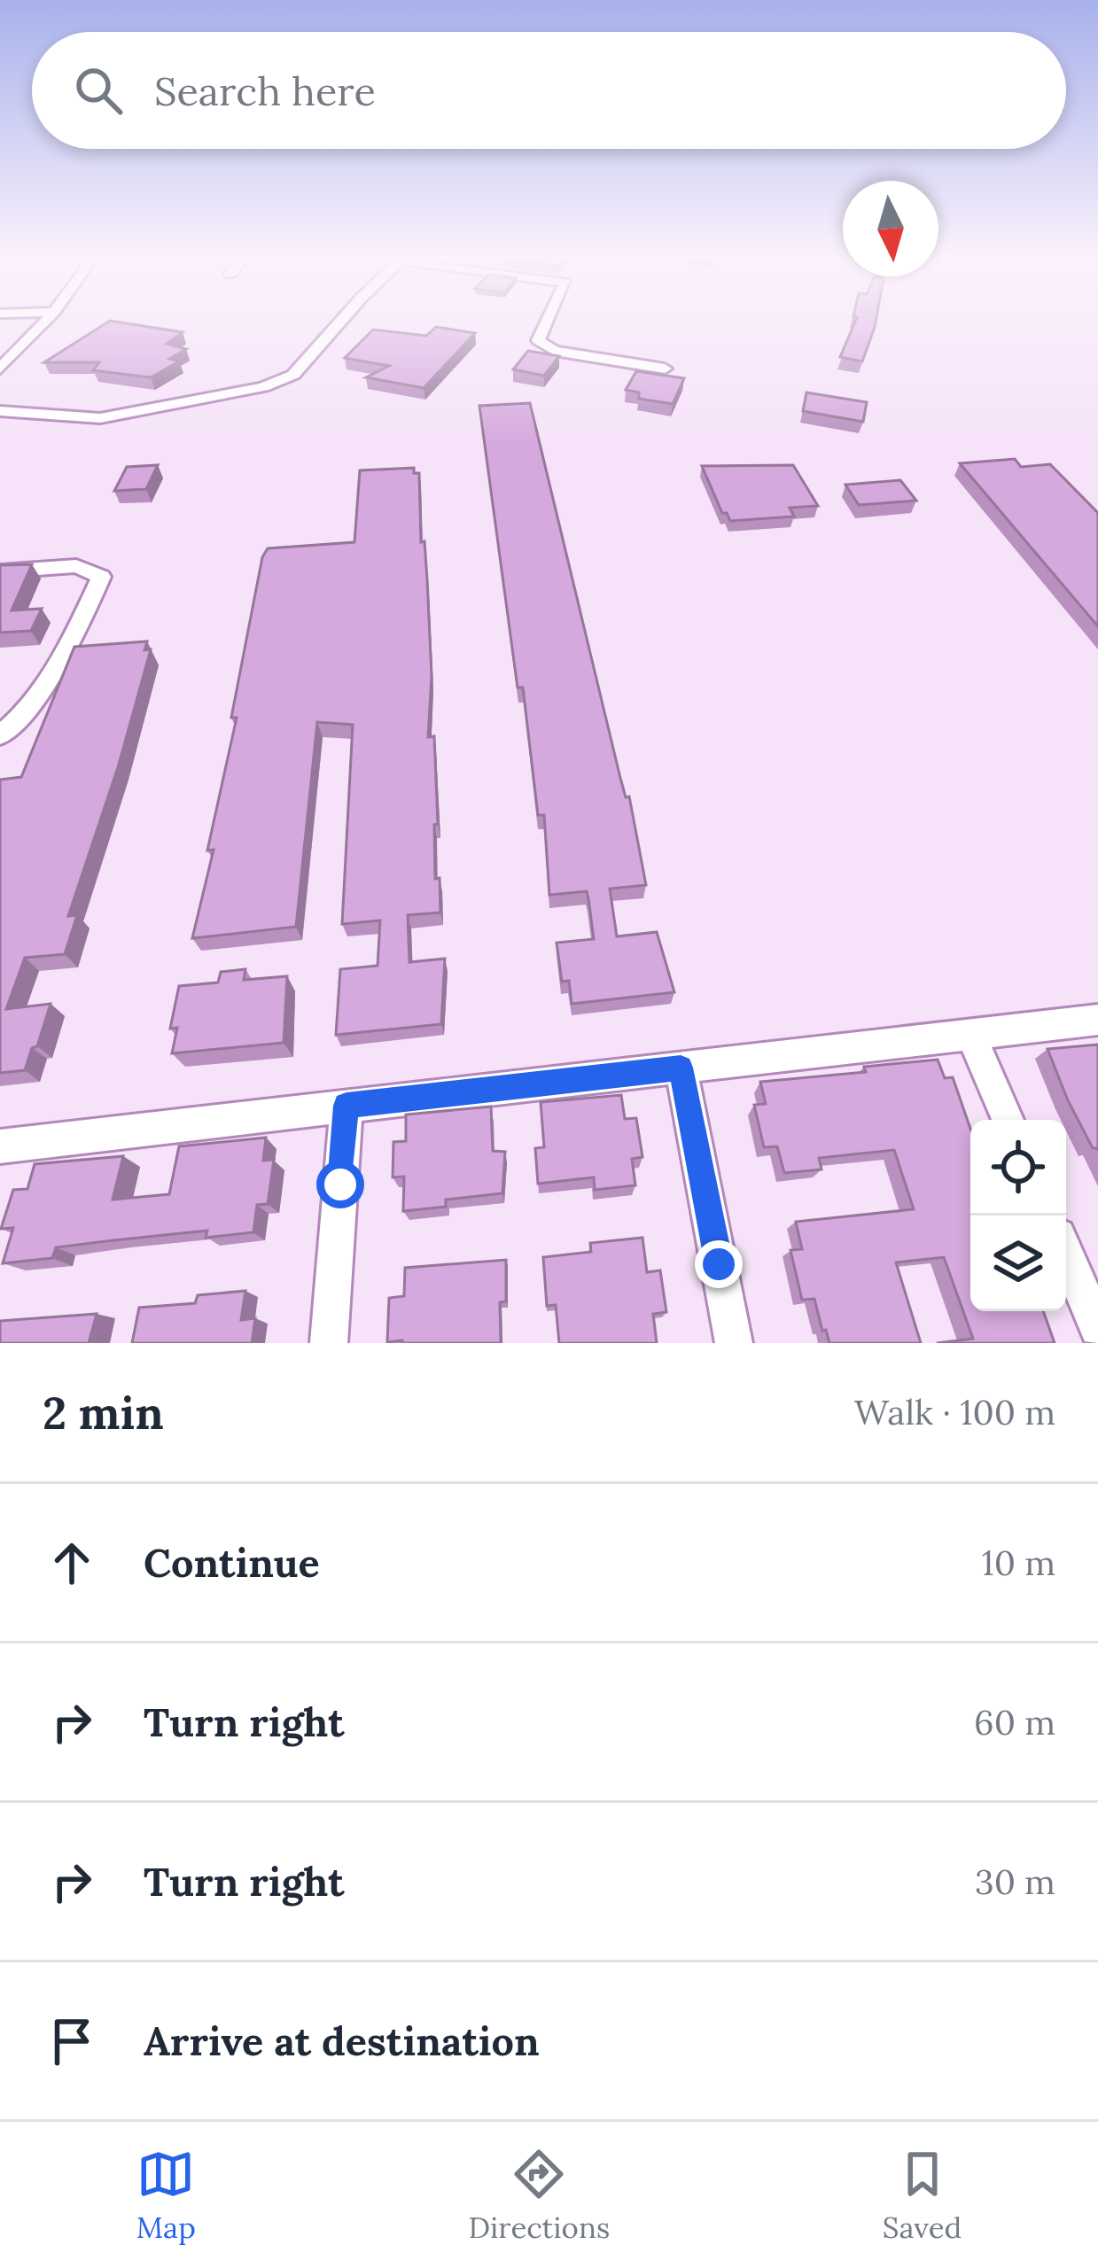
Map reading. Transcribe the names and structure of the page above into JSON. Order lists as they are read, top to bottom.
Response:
{
  "north": "bottom",
  "page": {
    "search": "Search here",
    "heading": ["2 min", "Walk · 100 m"],
    "list": [
      ["Continue", "10 m"],
      ["Turn right", "60 m"],
      ["Turn right", "30 m"],
      "Arrive at destination"
    ],
    "nav": ["Map", "Directions", "Saved"]
  }
}
